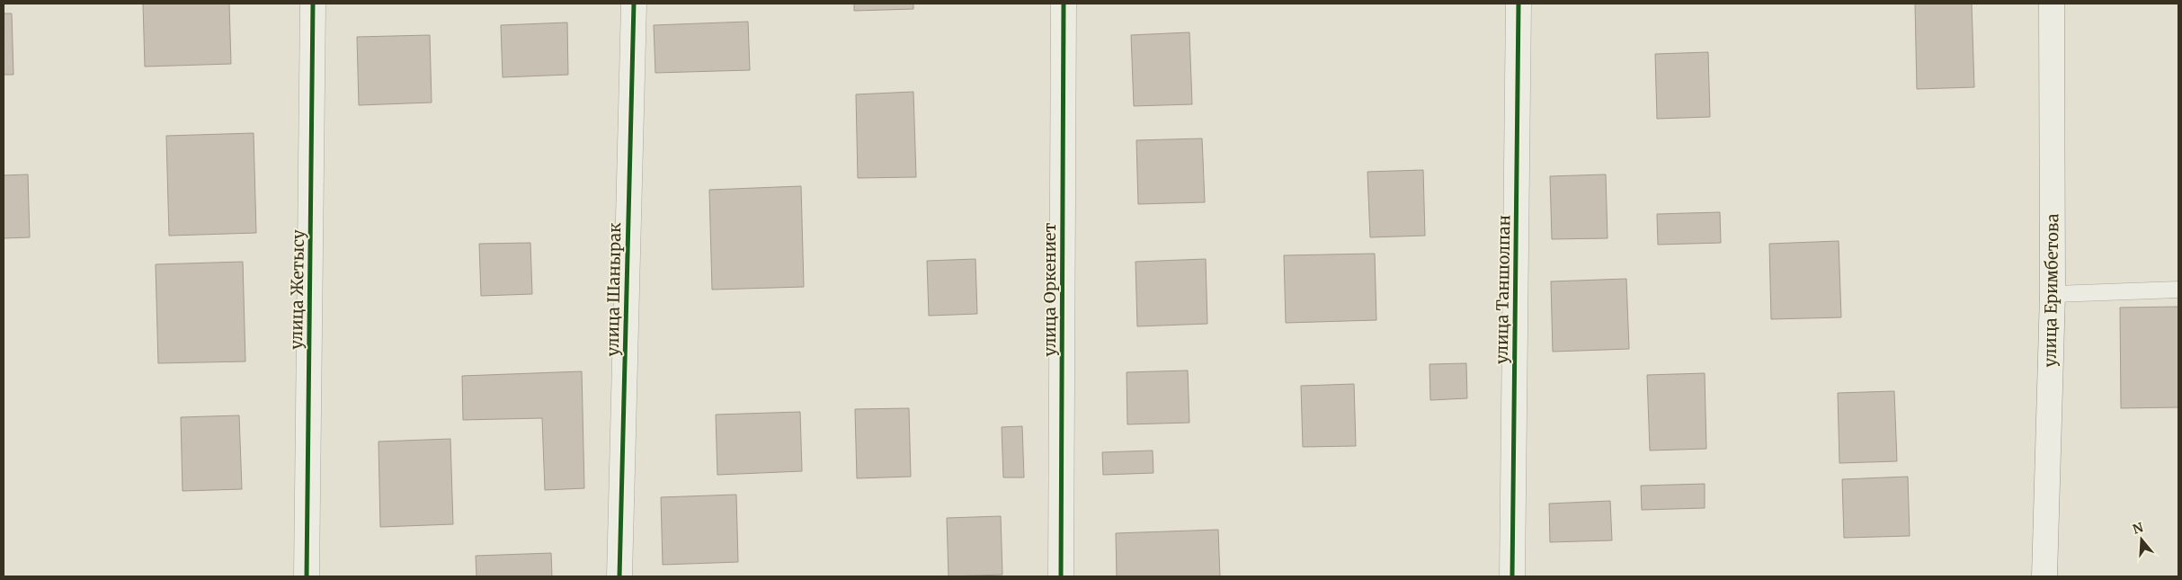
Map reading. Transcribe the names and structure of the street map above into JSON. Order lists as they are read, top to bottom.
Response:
{
  "streets": {
    "street": [
      "улица Жетысу",
      "улица Шанырак",
      "улица Оркениет",
      "улица Таншолпан",
      "улица Еримбетова"
    ]
  },
  "north": "top"
}
